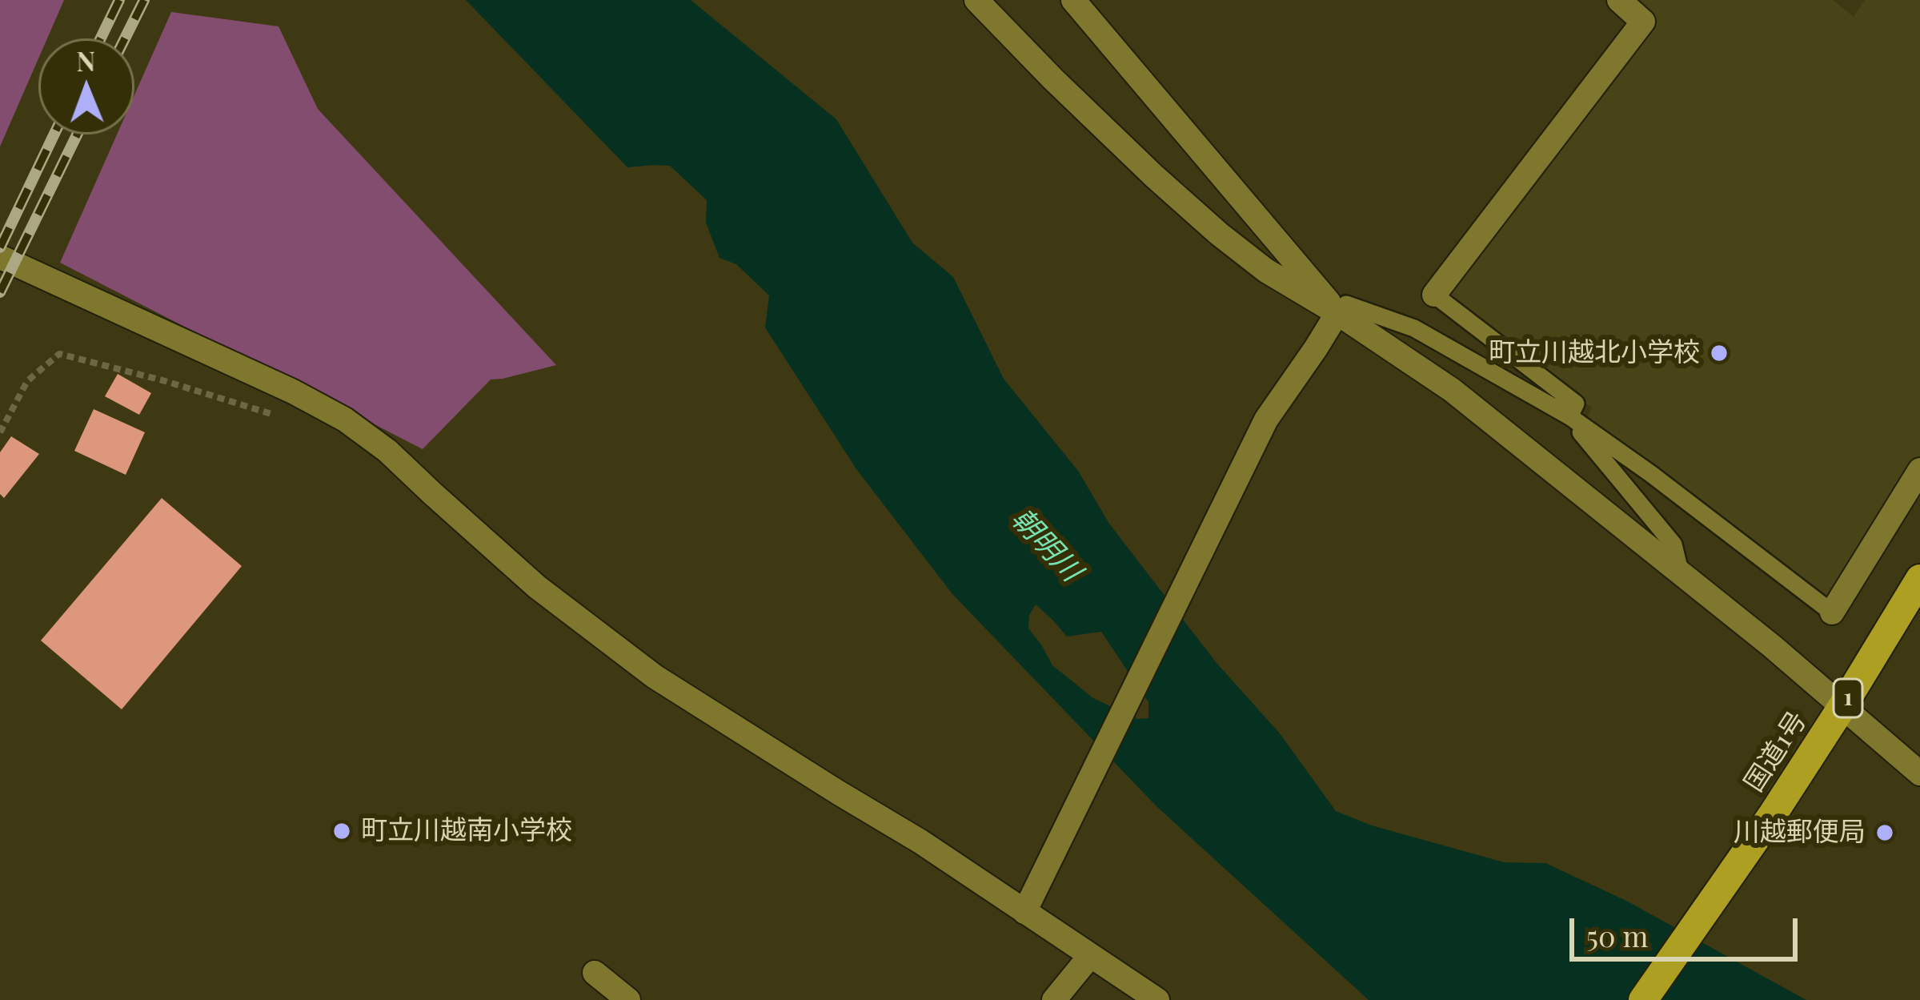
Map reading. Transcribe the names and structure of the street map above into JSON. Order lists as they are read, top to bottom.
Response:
{
  "streets": {
    "highway": ["1", "国道1号"]
  },
  "water": ["朝明川"],
  "places": ["町立川越北小学校", "町立川越南小学校", "川越郵便局"],
  "scale_bar": "50 m",
  "north": "top"
}
